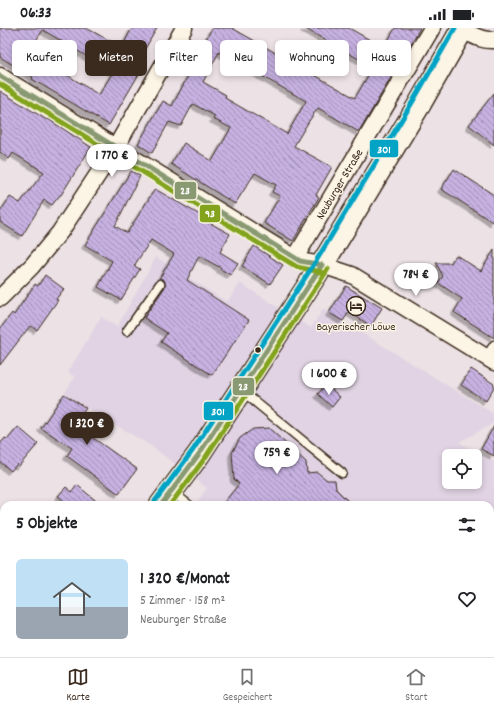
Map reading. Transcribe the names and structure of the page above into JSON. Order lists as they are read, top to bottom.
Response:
{
  "streets": {
    "street": ["Neuburger Straße"]
  },
  "places": {
    "hotel": ["Bayerischer Löwe"]
  },
  "lines": ["transit line 301", "transit line 23", "transit line 93"],
  "page": {
    "status": "06:33",
    "chip": [
      "Kaufen",
      "Mieten",
      "Filter",
      "Neu",
      "Wohnung",
      "Haus"
    ],
    "price": [
      "1 770 €",
      "784 €",
      "1 600 €",
      "1 320 €",
      "759 €"
    ],
    "heading": "5 Objekte",
    "list": [
      {
        "name": "1 320 €/Monat",
        "note": "5 Zimmer · 158 m² · Neuburger Straße"
      }
    ],
    "tabs": ["Karte", "Gespeichert", "Start"]
  }
}
